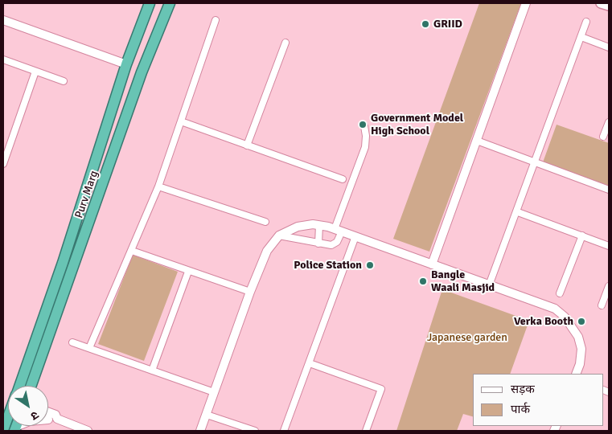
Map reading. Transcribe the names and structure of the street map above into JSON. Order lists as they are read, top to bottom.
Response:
{
  "streets": {
    "highway": ["Purv Marg"]
  },
  "parks": ["Japanese garden"],
  "places": [
    "GRIID",
    "Government Model High School",
    "Police Station",
    "Bangle Waali Masjid",
    "Verka Booth"
  ],
  "legend": ["सड़क", "पार्क"],
  "north": "bottom right"
}
